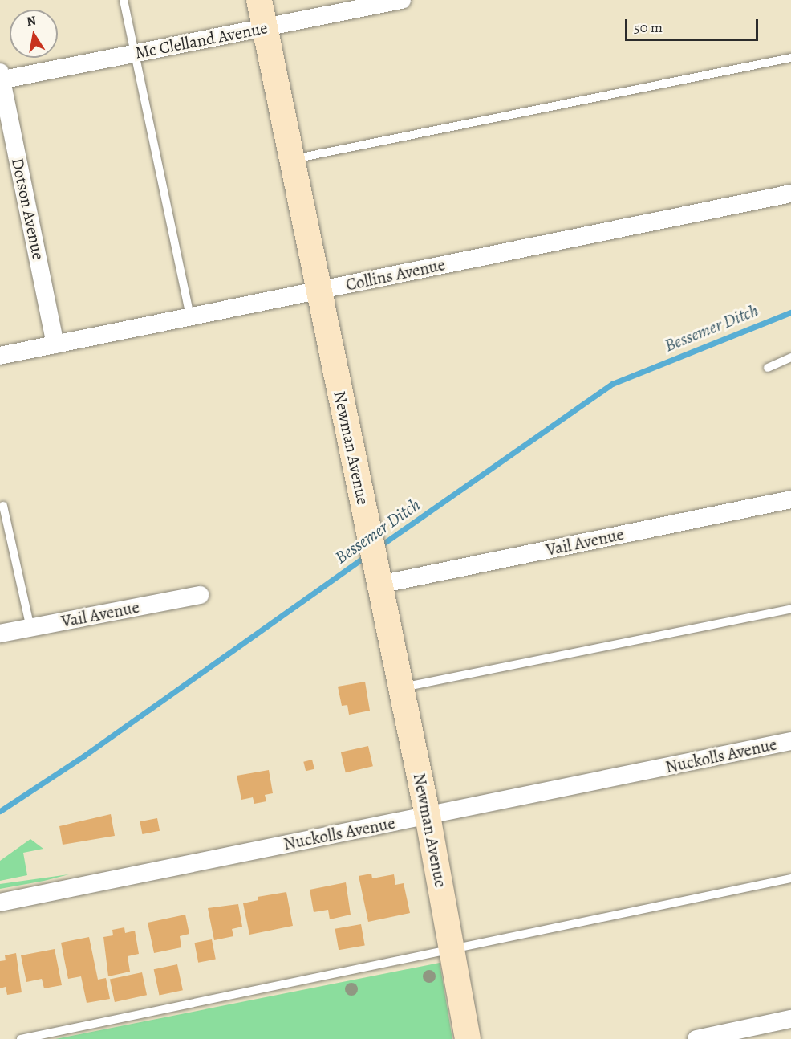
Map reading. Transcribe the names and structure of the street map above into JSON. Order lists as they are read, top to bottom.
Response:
{
  "streets": {
    "street": [
      "Mc Clelland Avenue",
      "Dotson Avenue",
      "Collins Avenue",
      "Newman Avenue",
      "Vail Avenue",
      "Nuckolls Avenue"
    ]
  },
  "crossings": [
    ["Mc Clelland Avenue", "Dotson Avenue"],
    ["Mc Clelland Avenue", "Newman Avenue"],
    ["Dotson Avenue", "Collins Avenue"],
    ["Collins Avenue", "Newman Avenue"],
    ["Newman Avenue", "Vail Avenue"],
    ["Newman Avenue", "Nuckolls Avenue"]
  ],
  "water": ["Bessemer Ditch"],
  "scale_bar": "50 m",
  "north": "top"
}
